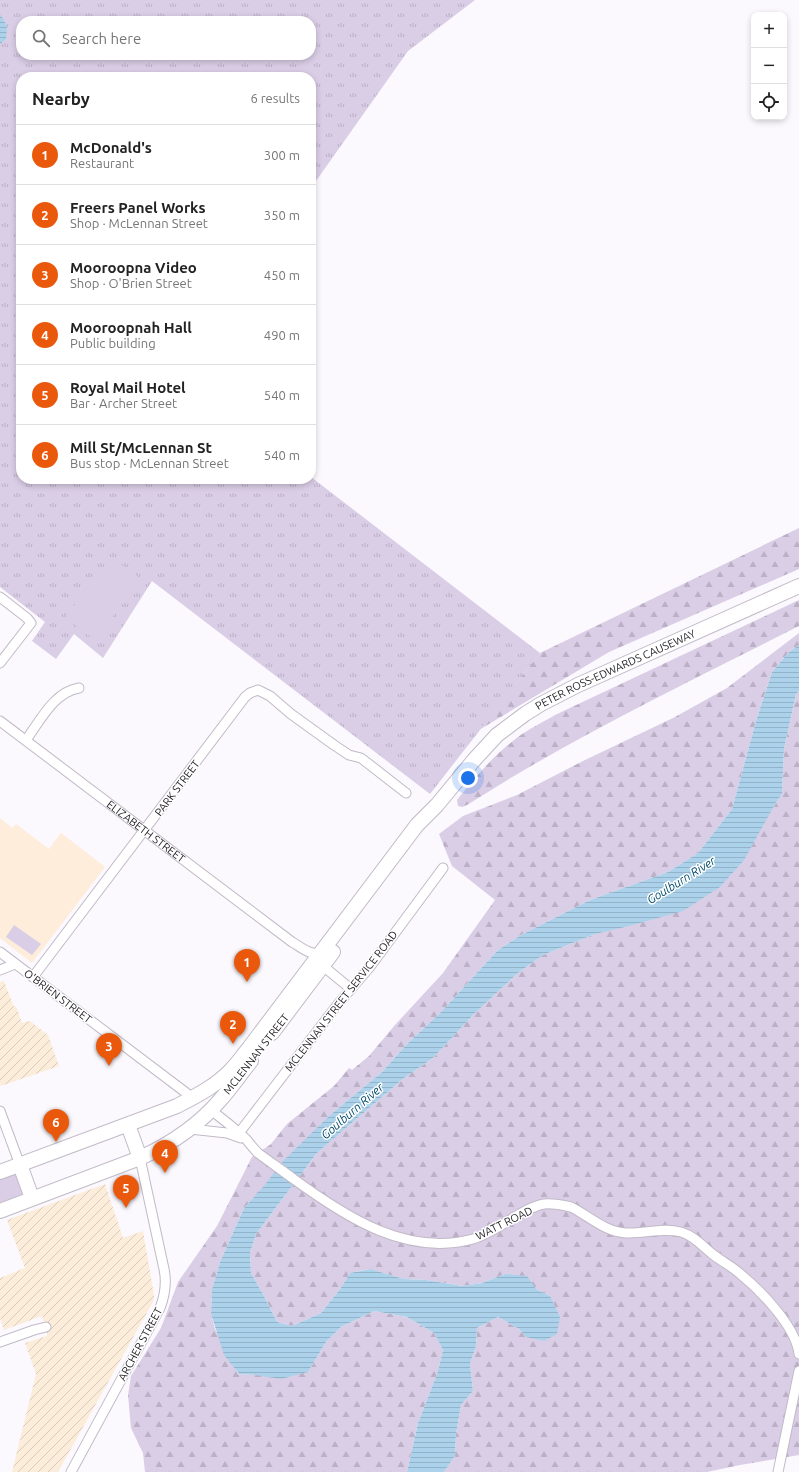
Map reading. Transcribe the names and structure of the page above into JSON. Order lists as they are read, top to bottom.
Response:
{
  "streets": {
    "highway": ["PETER ROSS-EDWARDS CAUSEWAY", "MCLENNAN STREET"],
    "street": [
      "PARK STREET",
      "ELIZABETH STREET",
      "O'BRIEN STREET",
      "MCLENNAN STREET SERVICE ROAD",
      "WATT ROAD",
      "ARCHER STREET"
    ]
  },
  "crossings": [
    ["PETER ROSS-EDWARDS CAUSEWAY", "MCLENNAN STREET"],
    ["PARK STREET", "ELIZABETH STREET"],
    ["PARK STREET", "O'BRIEN STREET"],
    ["ELIZABETH STREET", "MCLENNAN STREET SERVICE ROAD"],
    ["ELIZABETH STREET", "MCLENNAN STREET"],
    ["O'BRIEN STREET", "MCLENNAN STREET"],
    ["MCLENNAN STREET SERVICE ROAD", "WATT ROAD"],
    ["MCLENNAN STREET", "WATT ROAD"],
    ["MCLENNAN STREET", "ARCHER STREET"]
  ],
  "water": ["Goulburn River"],
  "page": {
    "map_buttons": ["+", "−"],
    "search": "Search here",
    "heading": ["Nearby", "6 results"],
    "list": [
      {
        "mark": "1",
        "name": "McDonald's",
        "note": "Restaurant",
        "value": "300 m"
      },
      {
        "mark": "2",
        "name": "Freers Panel Works",
        "note": "Shop · McLennan Street",
        "value": "350 m"
      },
      {
        "mark": "3",
        "name": "Mooroopna Video",
        "note": "Shop · O'Brien Street",
        "value": "450 m"
      },
      {
        "mark": "4",
        "name": "Mooroopnah Hall",
        "note": "Public building",
        "value": "490 m"
      },
      {
        "mark": "5",
        "name": "Royal Mail Hotel",
        "note": "Bar · Archer Street",
        "value": "540 m"
      },
      {
        "mark": "6",
        "name": "Mill St/McLennan St",
        "note": "Bus stop · McLennan Street",
        "value": "540 m"
      }
    ],
    "pins": [
      "1",
      "2",
      "3",
      "6",
      "4",
      "5"
    ]
  }
}
